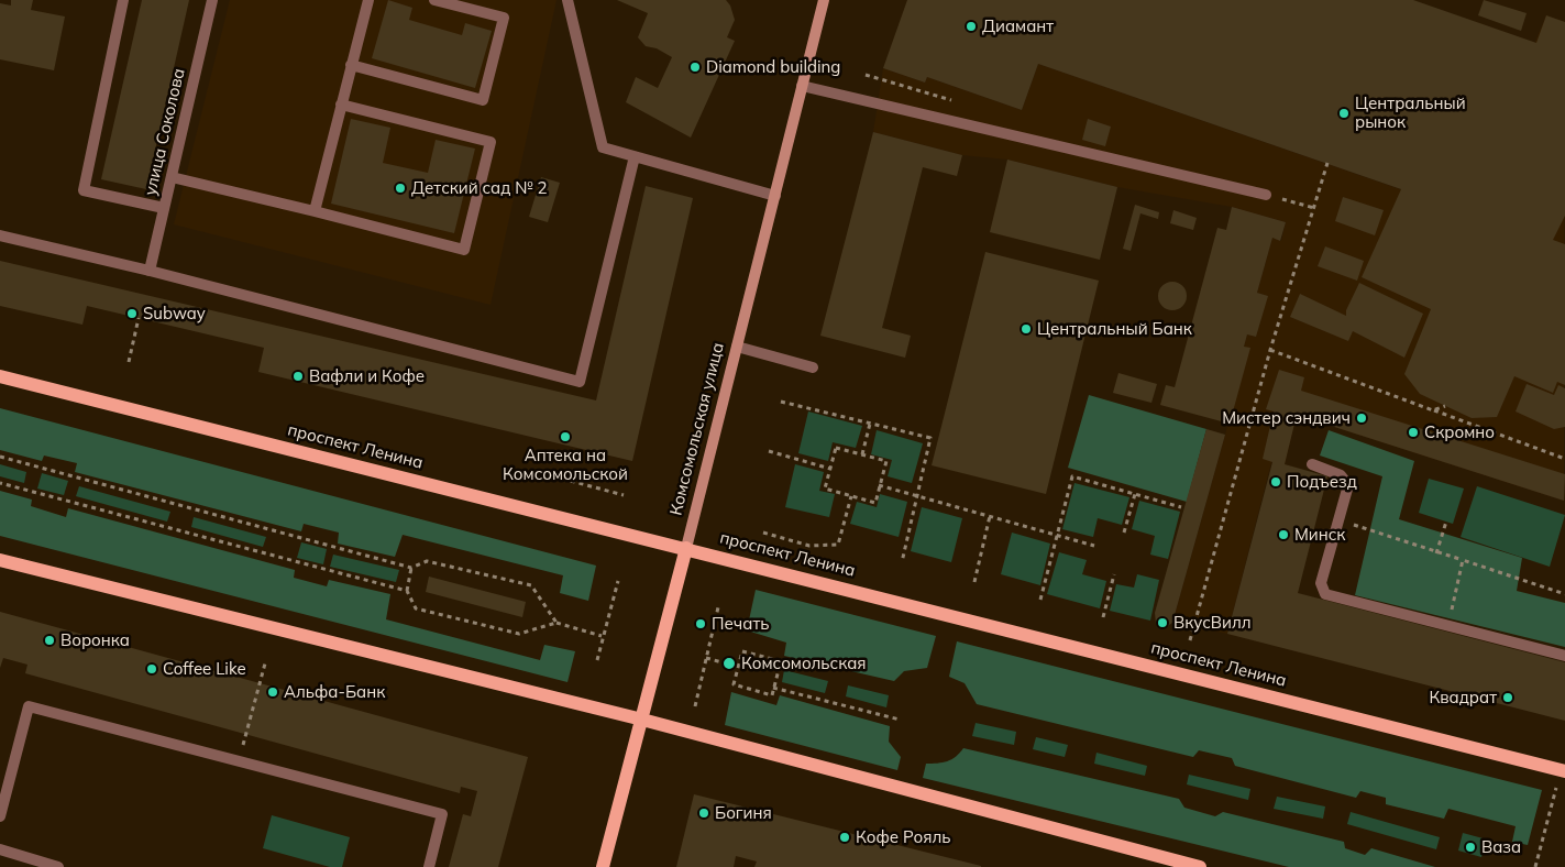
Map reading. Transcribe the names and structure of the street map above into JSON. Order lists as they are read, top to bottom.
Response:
{
  "streets": {
    "main road": ["Комсомольская улица", "проспект Ленина"],
    "street": ["улица Соколова"]
  },
  "crossings": [
    ["Комсомольская улица", "проспект Ленина"]
  ],
  "places": [
    "Диамант",
    "Diamond building",
    "Центральный рынок",
    "Детский сад № 2",
    "Subway",
    "Центральный Банк",
    "Вафли и Кофе",
    "Мистер сэндвич",
    "Скромно",
    "Аптека на Комсомольской",
    "Подъезд",
    "Минск",
    "ВкусВилл",
    "Печать",
    "Воронка",
    "Комсомольская",
    "Coffee Like",
    "Альфа-Банк",
    "Квадрат",
    "Богиня",
    "Кофе Рояль",
    "Ваза"
  ]
}
